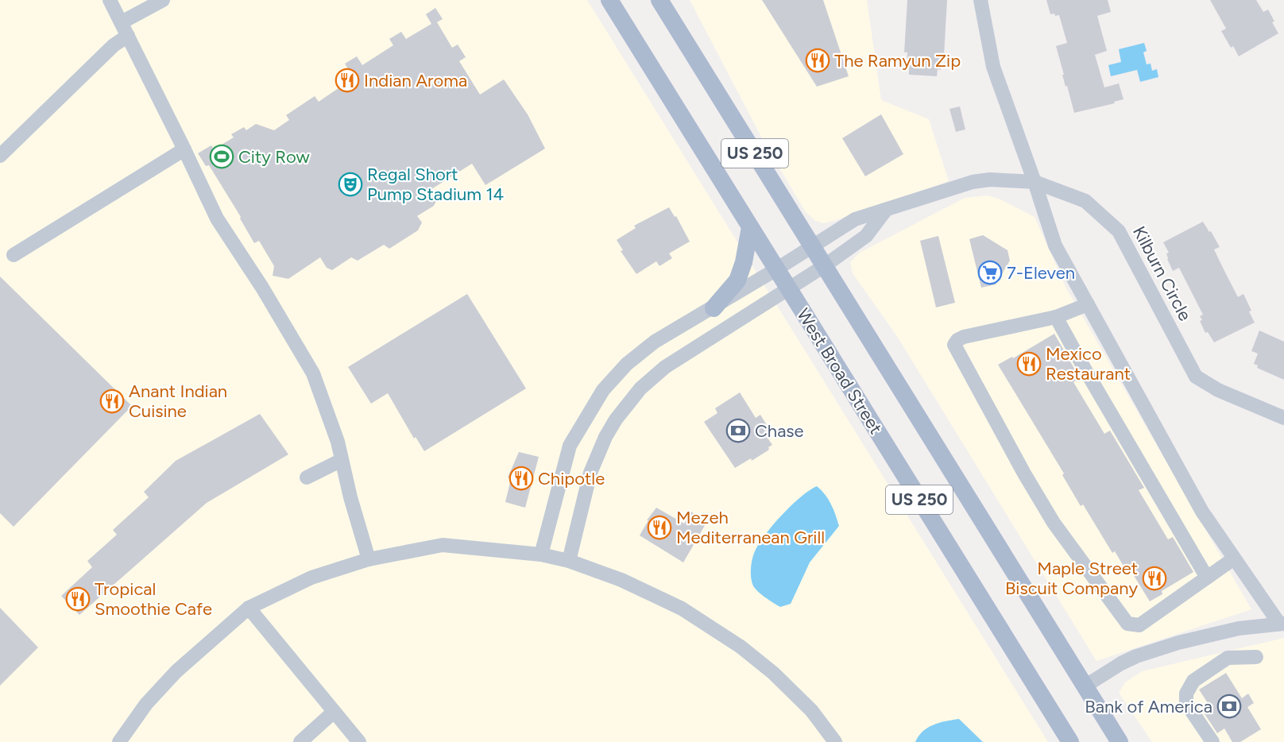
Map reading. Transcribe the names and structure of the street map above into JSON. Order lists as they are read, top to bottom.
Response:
{
  "streets": {
    "main road": ["US 250", "West Broad Street"],
    "street": ["Kilburn Circle"]
  },
  "places": {
    "restaurant": [
      "The Ramyun Zip",
      "Indian Aroma",
      "Mexico Restaurant",
      "Anant Indian Cuisine",
      "Chipotle",
      "Mezeh Mediterranean Grill",
      "Maple Street Biscuit Company",
      "Tropical Smoothie Cafe"
    ],
    "sports": ["City Row"],
    "theatre": ["Regal Short Pump Stadium 14"],
    "supermarket": ["7-Eleven"],
    "bank": ["Chase", "Bank of America"]
  }
}
